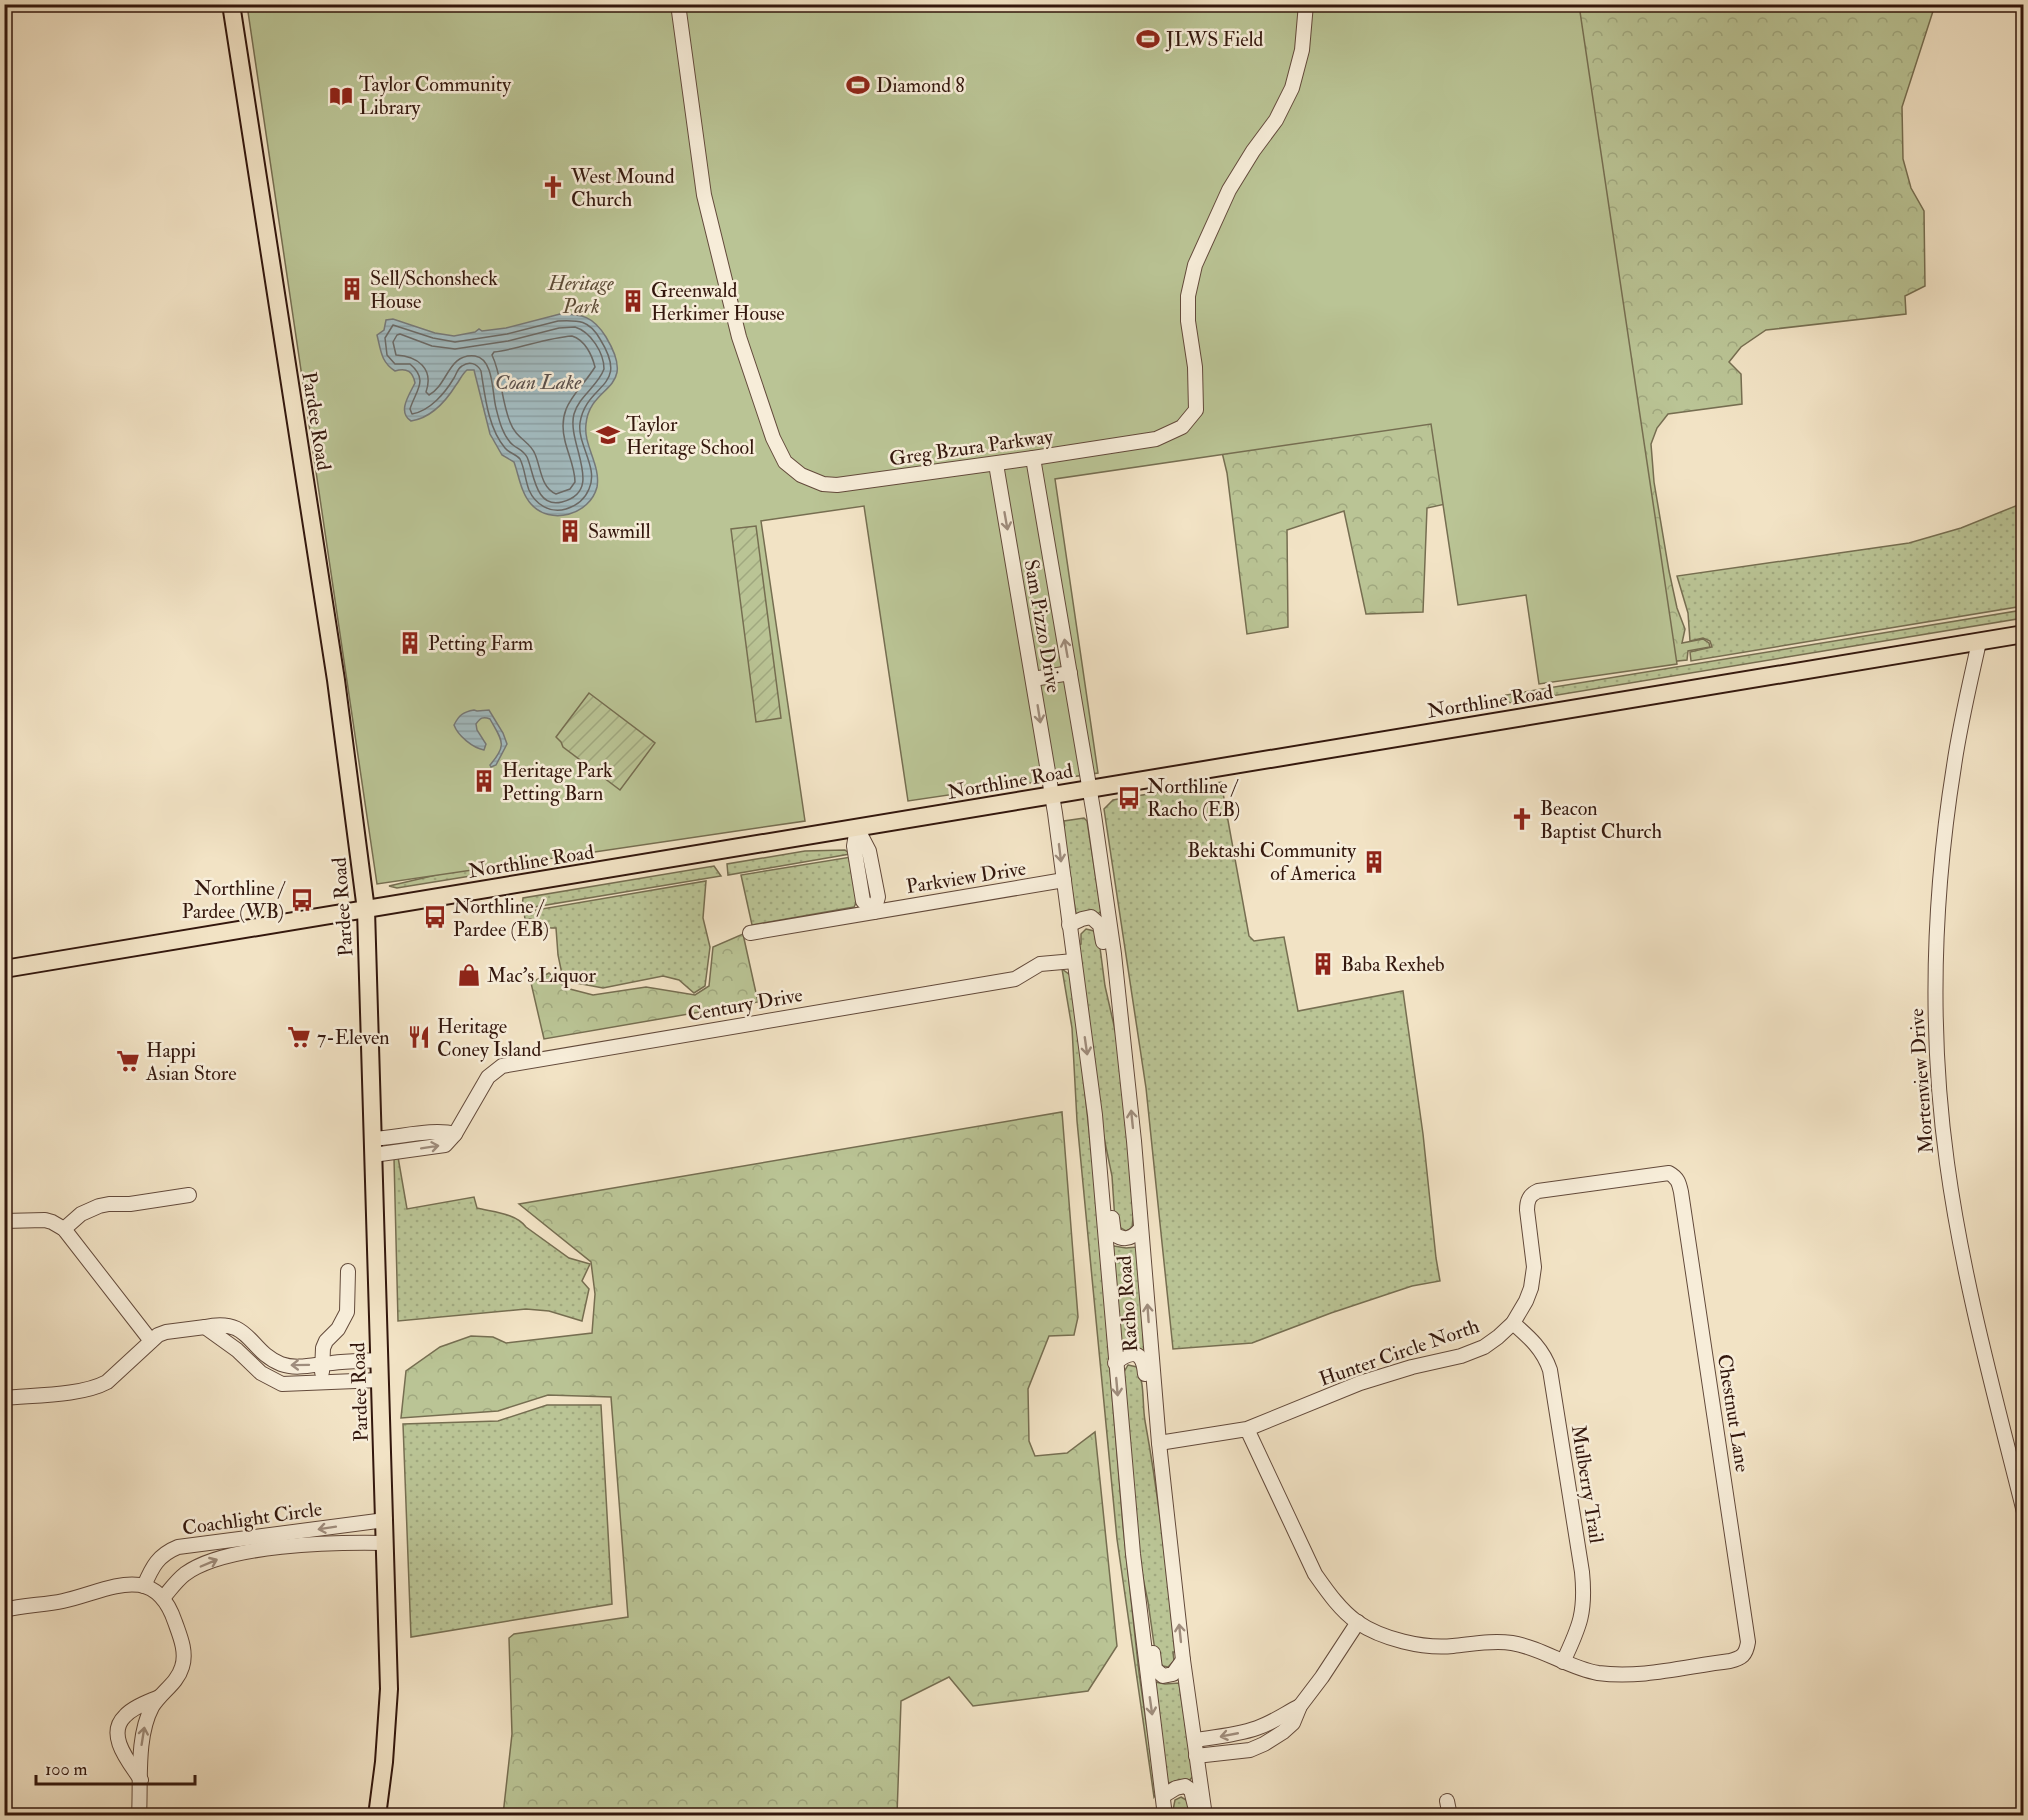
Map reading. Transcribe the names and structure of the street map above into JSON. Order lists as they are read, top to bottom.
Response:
{
  "streets": {
    "main road": ["Pardee Road", "Northline Road"],
    "street": [
      "Greg Bzura Parkway",
      "Sam Pizzo Drive",
      "Parkview Drive",
      "Century Drive",
      "Mortenview Drive",
      "Racho Road",
      "Hunter Circle North",
      "Chestnut Lane",
      "Mulberry Trail",
      "Coachlight Circle"
    ]
  },
  "crossings": [
    ["Pardee Road", "Northline Road"],
    ["Pardee Road", "Century Drive"],
    ["Pardee Road", "Coachlight Circle"],
    ["Greg Bzura Parkway", "Sam Pizzo Drive"],
    ["Sam Pizzo Drive", "Northline Road"],
    ["Sam Pizzo Drive", "Racho Road"],
    ["Northline Road", "Mortenview Drive"],
    ["Northline Road", "Racho Road"],
    ["Parkview Drive", "Racho Road"],
    ["Century Drive", "Racho Road"],
    ["Racho Road", "Hunter Circle North"],
    ["Hunter Circle North", "Chestnut Lane"],
    ["Hunter Circle North", "Mulberry Trail"],
    ["Chestnut Lane", "Mulberry Trail"]
  ],
  "water": ["Coan Lake"],
  "parks": ["Heritage Park"],
  "places": {
    "sports": ["JLWS Field", "Diamond 8"],
    "library": ["Taylor Community Library"],
    "church": ["West Mound Church", "Beacon Baptist Church"],
    "building": [
      "Sell/Schonsheck House",
      "Greenwald Herkimer House",
      "Sawmill",
      "Petting Farm",
      "Heritage Park Petting Barn",
      "Bektashi Community of America",
      "Baba Rexheb"
    ],
    "school or university": ["Taylor Heritage School"],
    "bus stop": ["Northline / Racho (EB)", "Northline / Pardee (WB)", "Northline / Pardee (EB)"],
    "shop": ["Mac's Liquor"],
    "supermarket": ["7-Eleven", "Happi Asian Store"],
    "restaurant": ["Heritage Coney Island"]
  },
  "scale_bar": "100 m"
}
